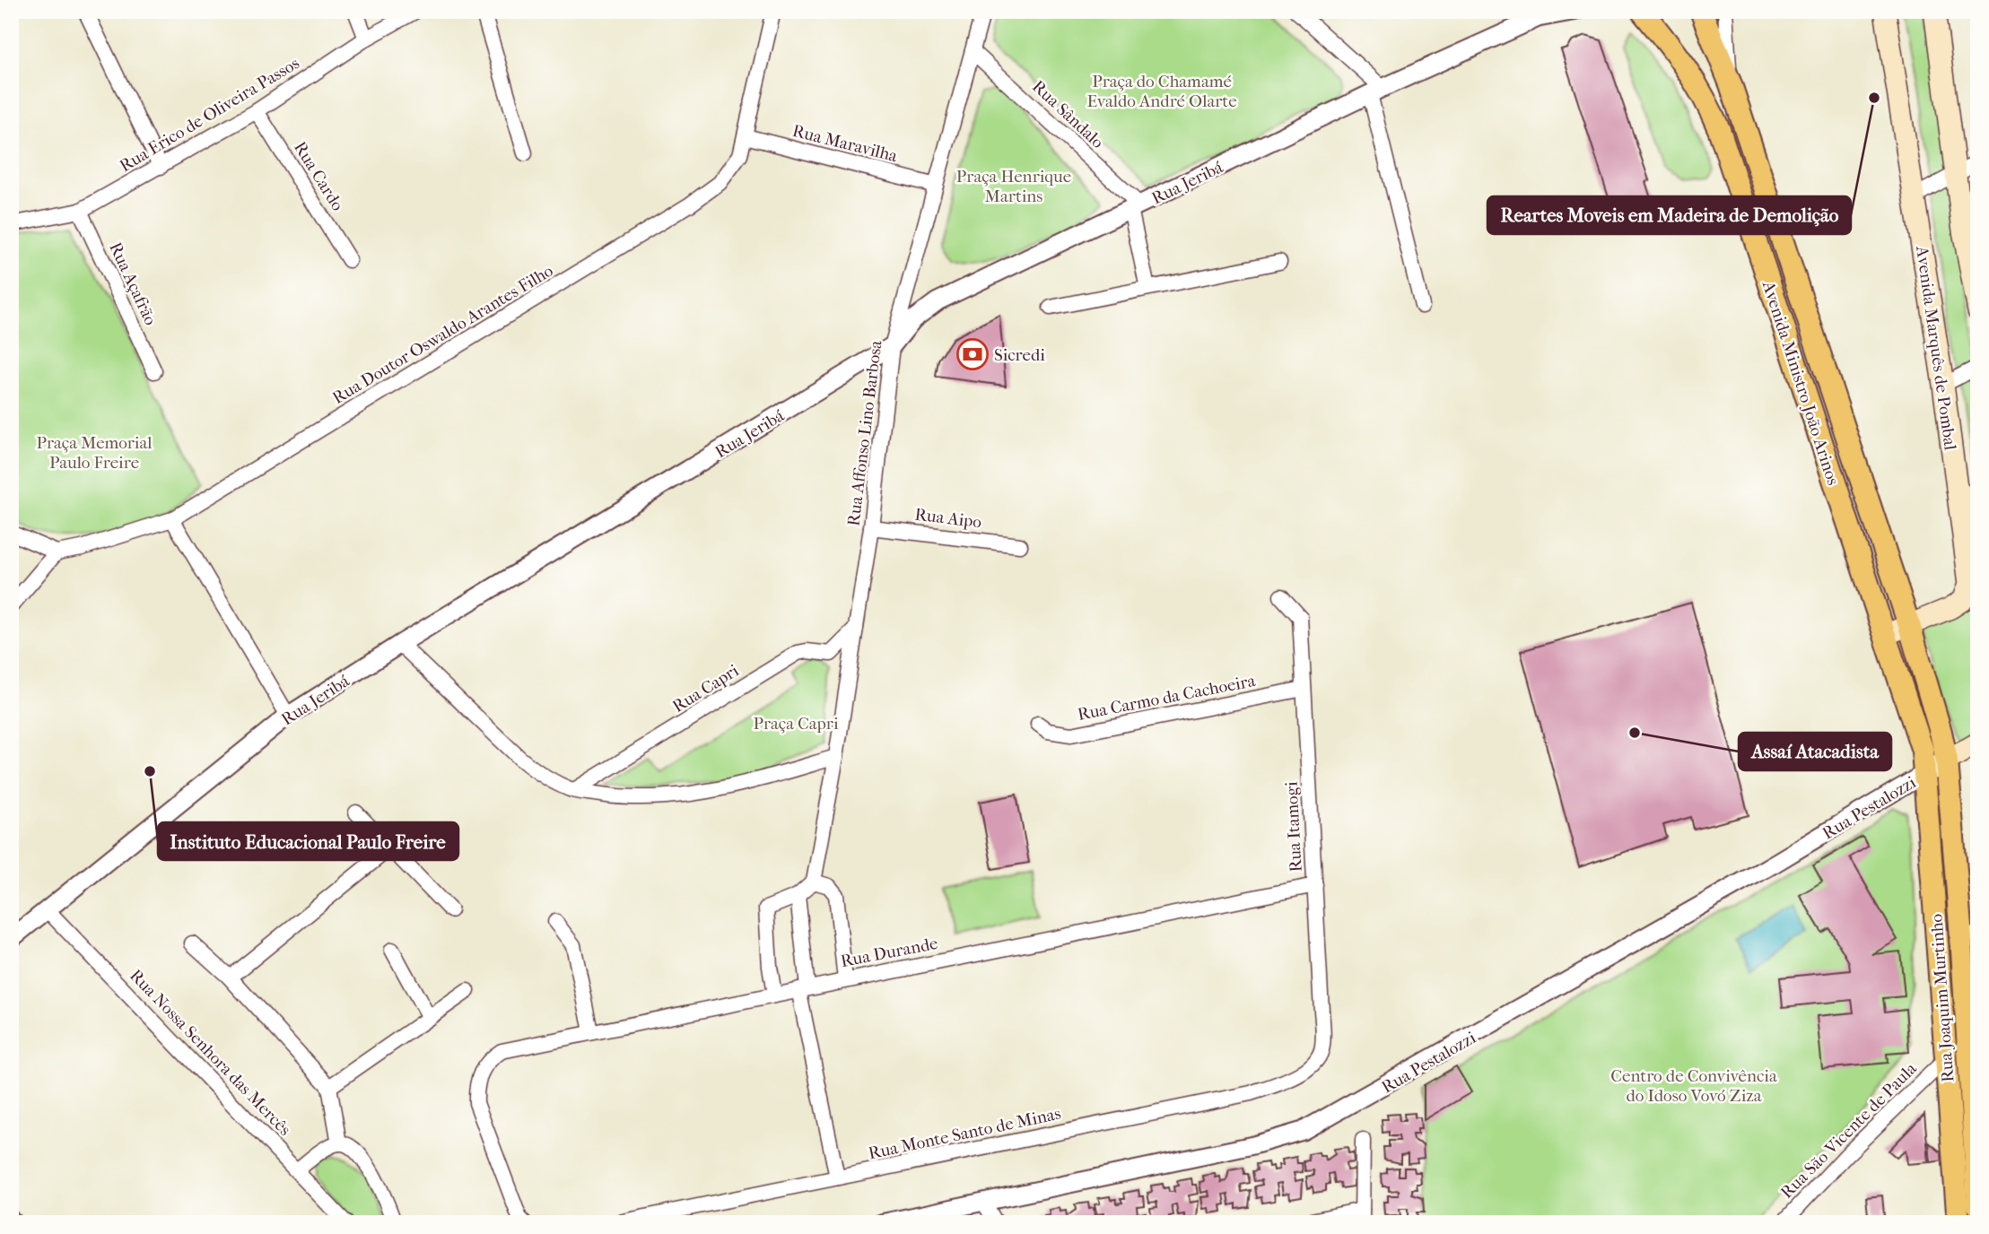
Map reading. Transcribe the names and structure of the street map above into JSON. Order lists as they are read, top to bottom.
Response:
{
  "streets": {
    "main road": ["Avenida Marquês de Pombal", "Avenida Ministro João Arinos", "Rua Joaquim Murtinho"],
    "street": [
      "Rua Erico de Oliveira Passos",
      "Rua Sândalo",
      "Rua Maravilha",
      "Rua Cardo",
      "Rua Jeribá",
      "Rua Açafrão",
      "Rua Doutor Oswaldo Arantes Filho",
      "Rua Affonso Lino Barbosa",
      "Rua Aipo",
      "Rua Capri",
      "Rua Carmo da Cachoeira",
      "Rua Pestalozzi",
      "Rua Itamogi",
      "Rua Durande",
      "Rua Nossa Senhora das Mercês",
      "Rua São Vicente de Paula",
      "Rua Monte Santo de Minas"
    ]
  },
  "crossings": [
    ["Rua Erico de Oliveira Passos", "Rua Cardo"],
    ["Rua Erico de Oliveira Passos", "Rua Açafrão"],
    ["Rua Sândalo", "Rua Jeribá"],
    ["Rua Sândalo", "Rua Affonso Lino Barbosa"],
    ["Rua Maravilha", "Rua Doutor Oswaldo Arantes Filho"],
    ["Rua Maravilha", "Rua Affonso Lino Barbosa"],
    ["Rua Jeribá", "Rua Affonso Lino Barbosa"],
    ["Rua Jeribá", "Rua Nossa Senhora das Mercês"],
    ["Avenida Marquês de Pombal", "Avenida Ministro João Arinos"],
    ["Avenida Ministro João Arinos", "Rua Pestalozzi"],
    ["Avenida Ministro João Arinos", "Rua Joaquim Murtinho"],
    ["Rua Affonso Lino Barbosa", "Rua Aipo"],
    ["Rua Affonso Lino Barbosa", "Rua Capri"],
    ["Rua Carmo da Cachoeira", "Rua Itamogi"],
    ["Rua Pestalozzi", "Rua Joaquim Murtinho"],
    ["Rua Itamogi", "Rua Durande"],
    ["Rua Itamogi", "Rua Monte Santo de Minas"],
    ["Rua Joaquim Murtinho", "Rua São Vicente de Paula"]
  ],
  "parks": [
    "Praça do Chamamé Evaldo André Olarte",
    "Praça Henrique Martins",
    "Praça Memorial Paulo Freire",
    "Praça Capri",
    "Centro de Convivência do Idoso Vovó Ziza"
  ],
  "places": {
    "other": ["Reartes Moveis em Madeira de Demolição", "Assaí Atacadista", "Instituto Educacional Paulo Freire"],
    "bank": ["Sicredi"]
  }
}
